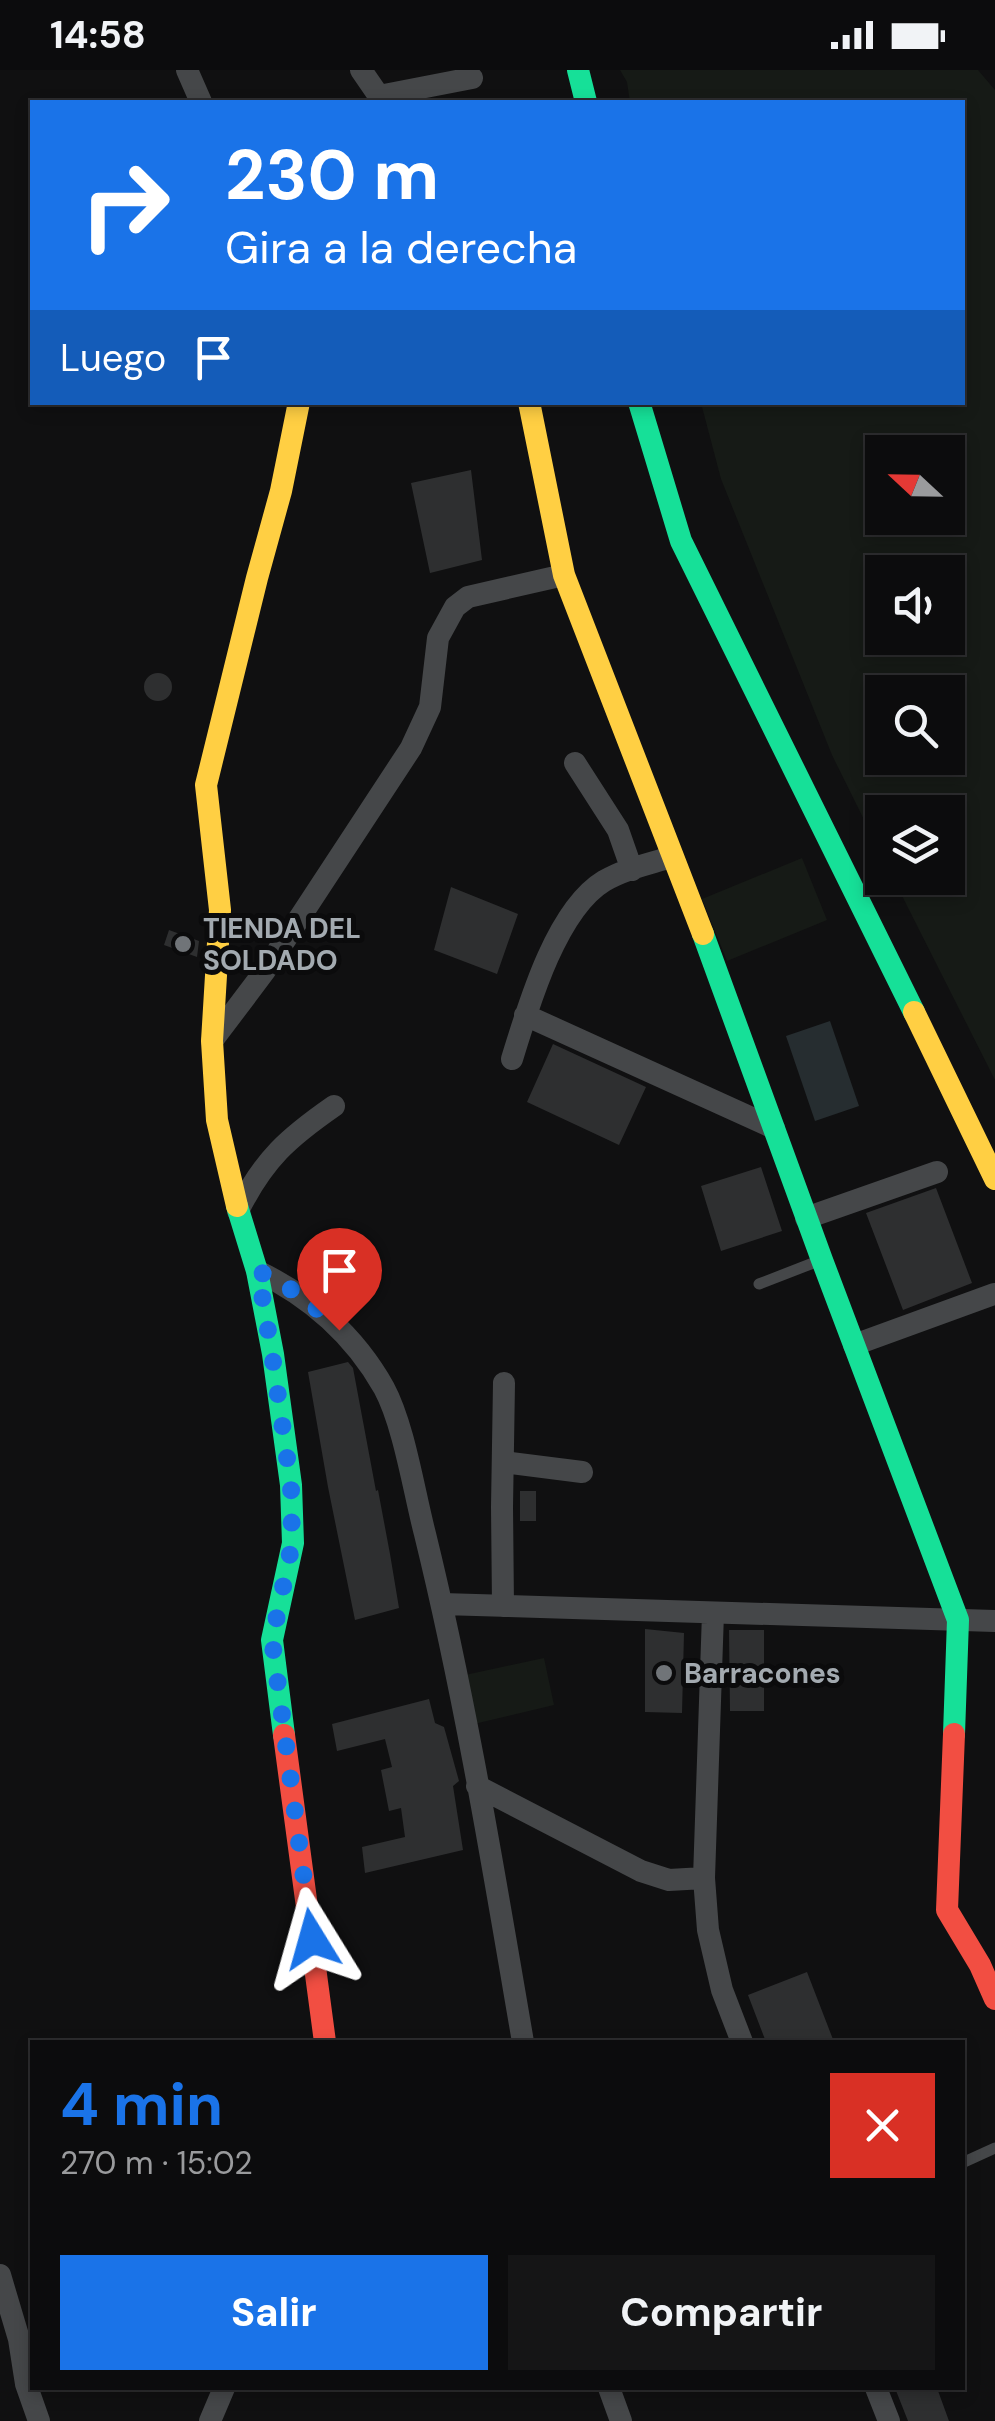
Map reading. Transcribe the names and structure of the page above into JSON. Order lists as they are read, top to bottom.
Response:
{
  "places": ["TIENDA DEL SOLDADO", "Barracones"],
  "north": "left",
  "page": {
    "status": "14:58",
    "turn": ["230 m", "Gira a la derecha"],
    "then": "Luego",
    "heading": ["4 min", "270 m · 15:02"],
    "buttons": ["Salir", "Compartir"]
  }
}
